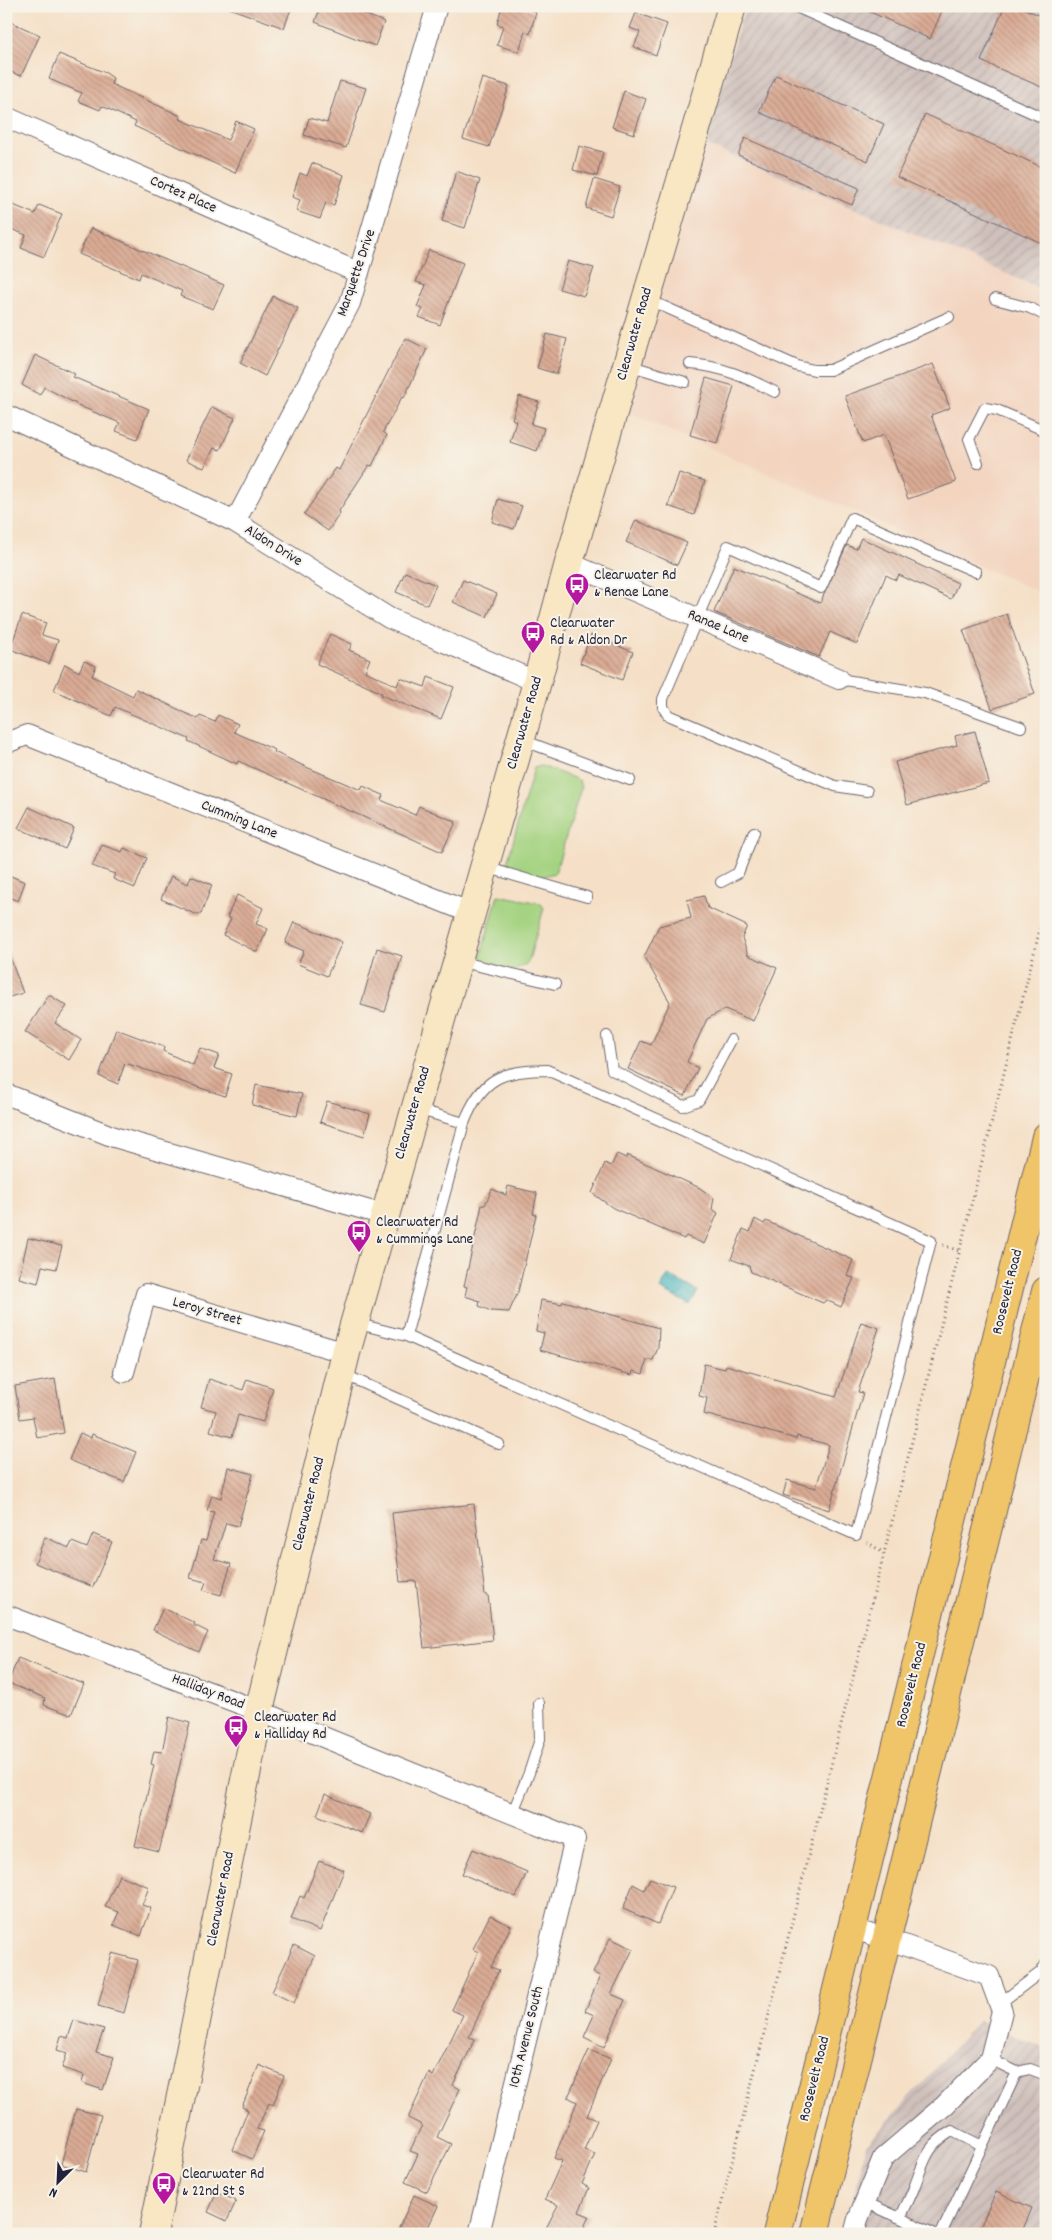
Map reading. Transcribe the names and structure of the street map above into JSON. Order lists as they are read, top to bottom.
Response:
{
  "streets": {
    "main road": ["Roosevelt Road"],
    "street": [
      "Cortez Place",
      "Marquette Drive",
      "Clearwater Road",
      "Aldon Drive",
      "Ranae Lane",
      "Cumming Lane",
      "Leroy Street",
      "Halliday Road",
      "10th Avenue South"
    ]
  },
  "crossings": [
    ["Cortez Place", "Marquette Drive"],
    ["Marquette Drive", "Aldon Drive"],
    ["Clearwater Road", "Aldon Drive"],
    ["Clearwater Road", "Ranae Lane"],
    ["Clearwater Road", "Cumming Lane"],
    ["Clearwater Road", "Leroy Street"],
    ["Clearwater Road", "Halliday Road"],
    ["Halliday Road", "10th Avenue South"]
  ],
  "places": {
    "bus stop": [
      "Clearwater Rd & Renae Lane",
      "Clearwater Rd & Aldon Dr",
      "Clearwater Rd & Cummings Lane",
      "Clearwater Rd & Halliday Rd",
      "Clearwater Rd & 22nd St S"
    ]
  },
  "north": "bottom left"
}
